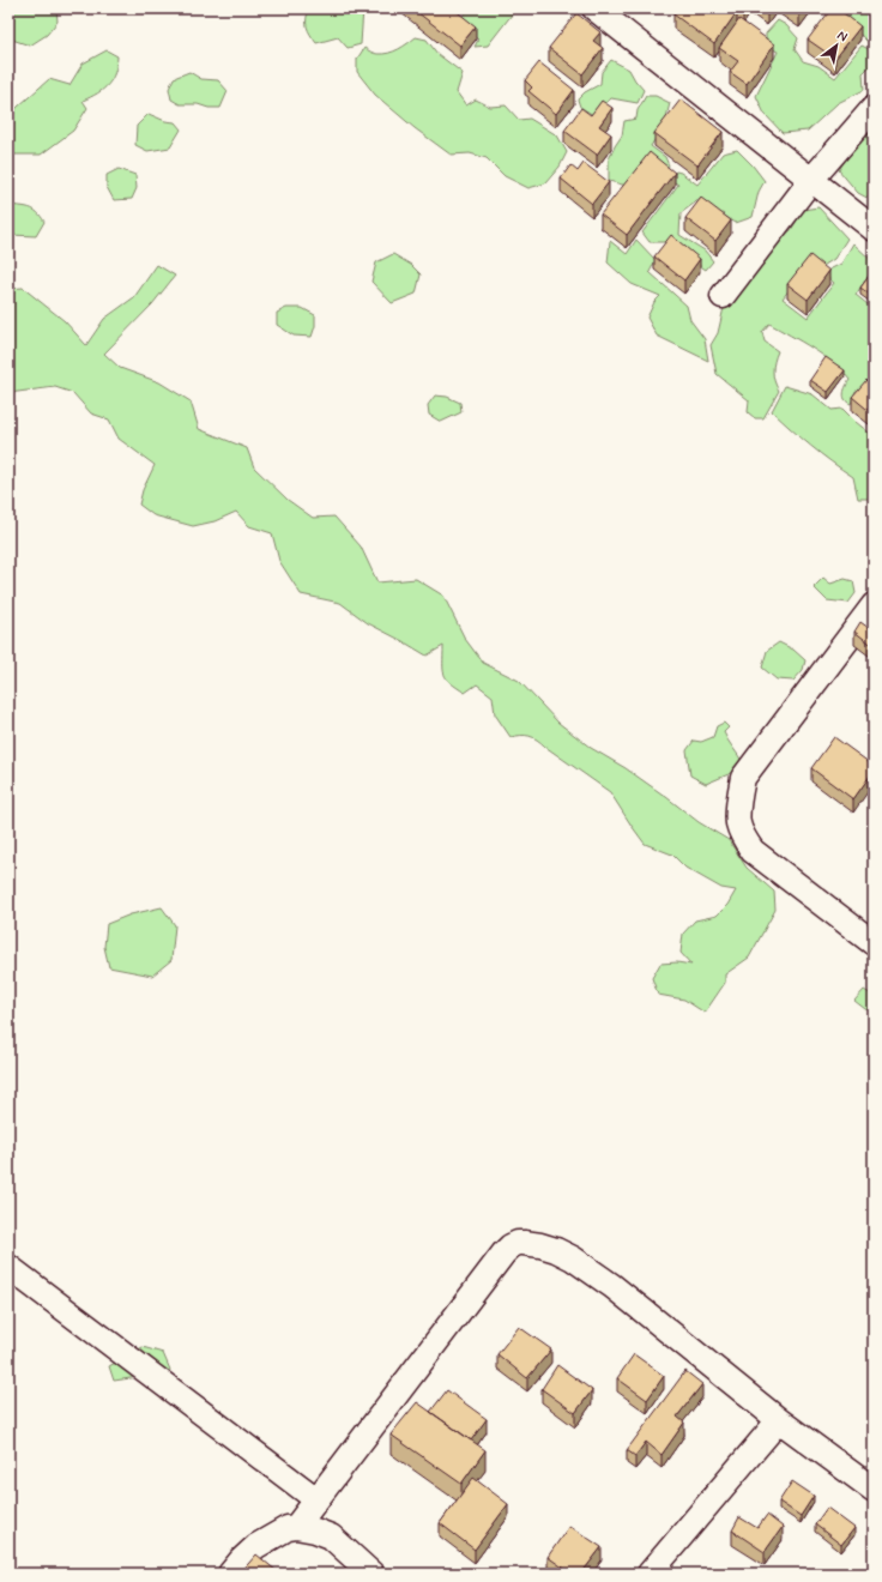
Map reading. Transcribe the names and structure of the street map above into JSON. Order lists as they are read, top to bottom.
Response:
{
  "north": "top right"
}
